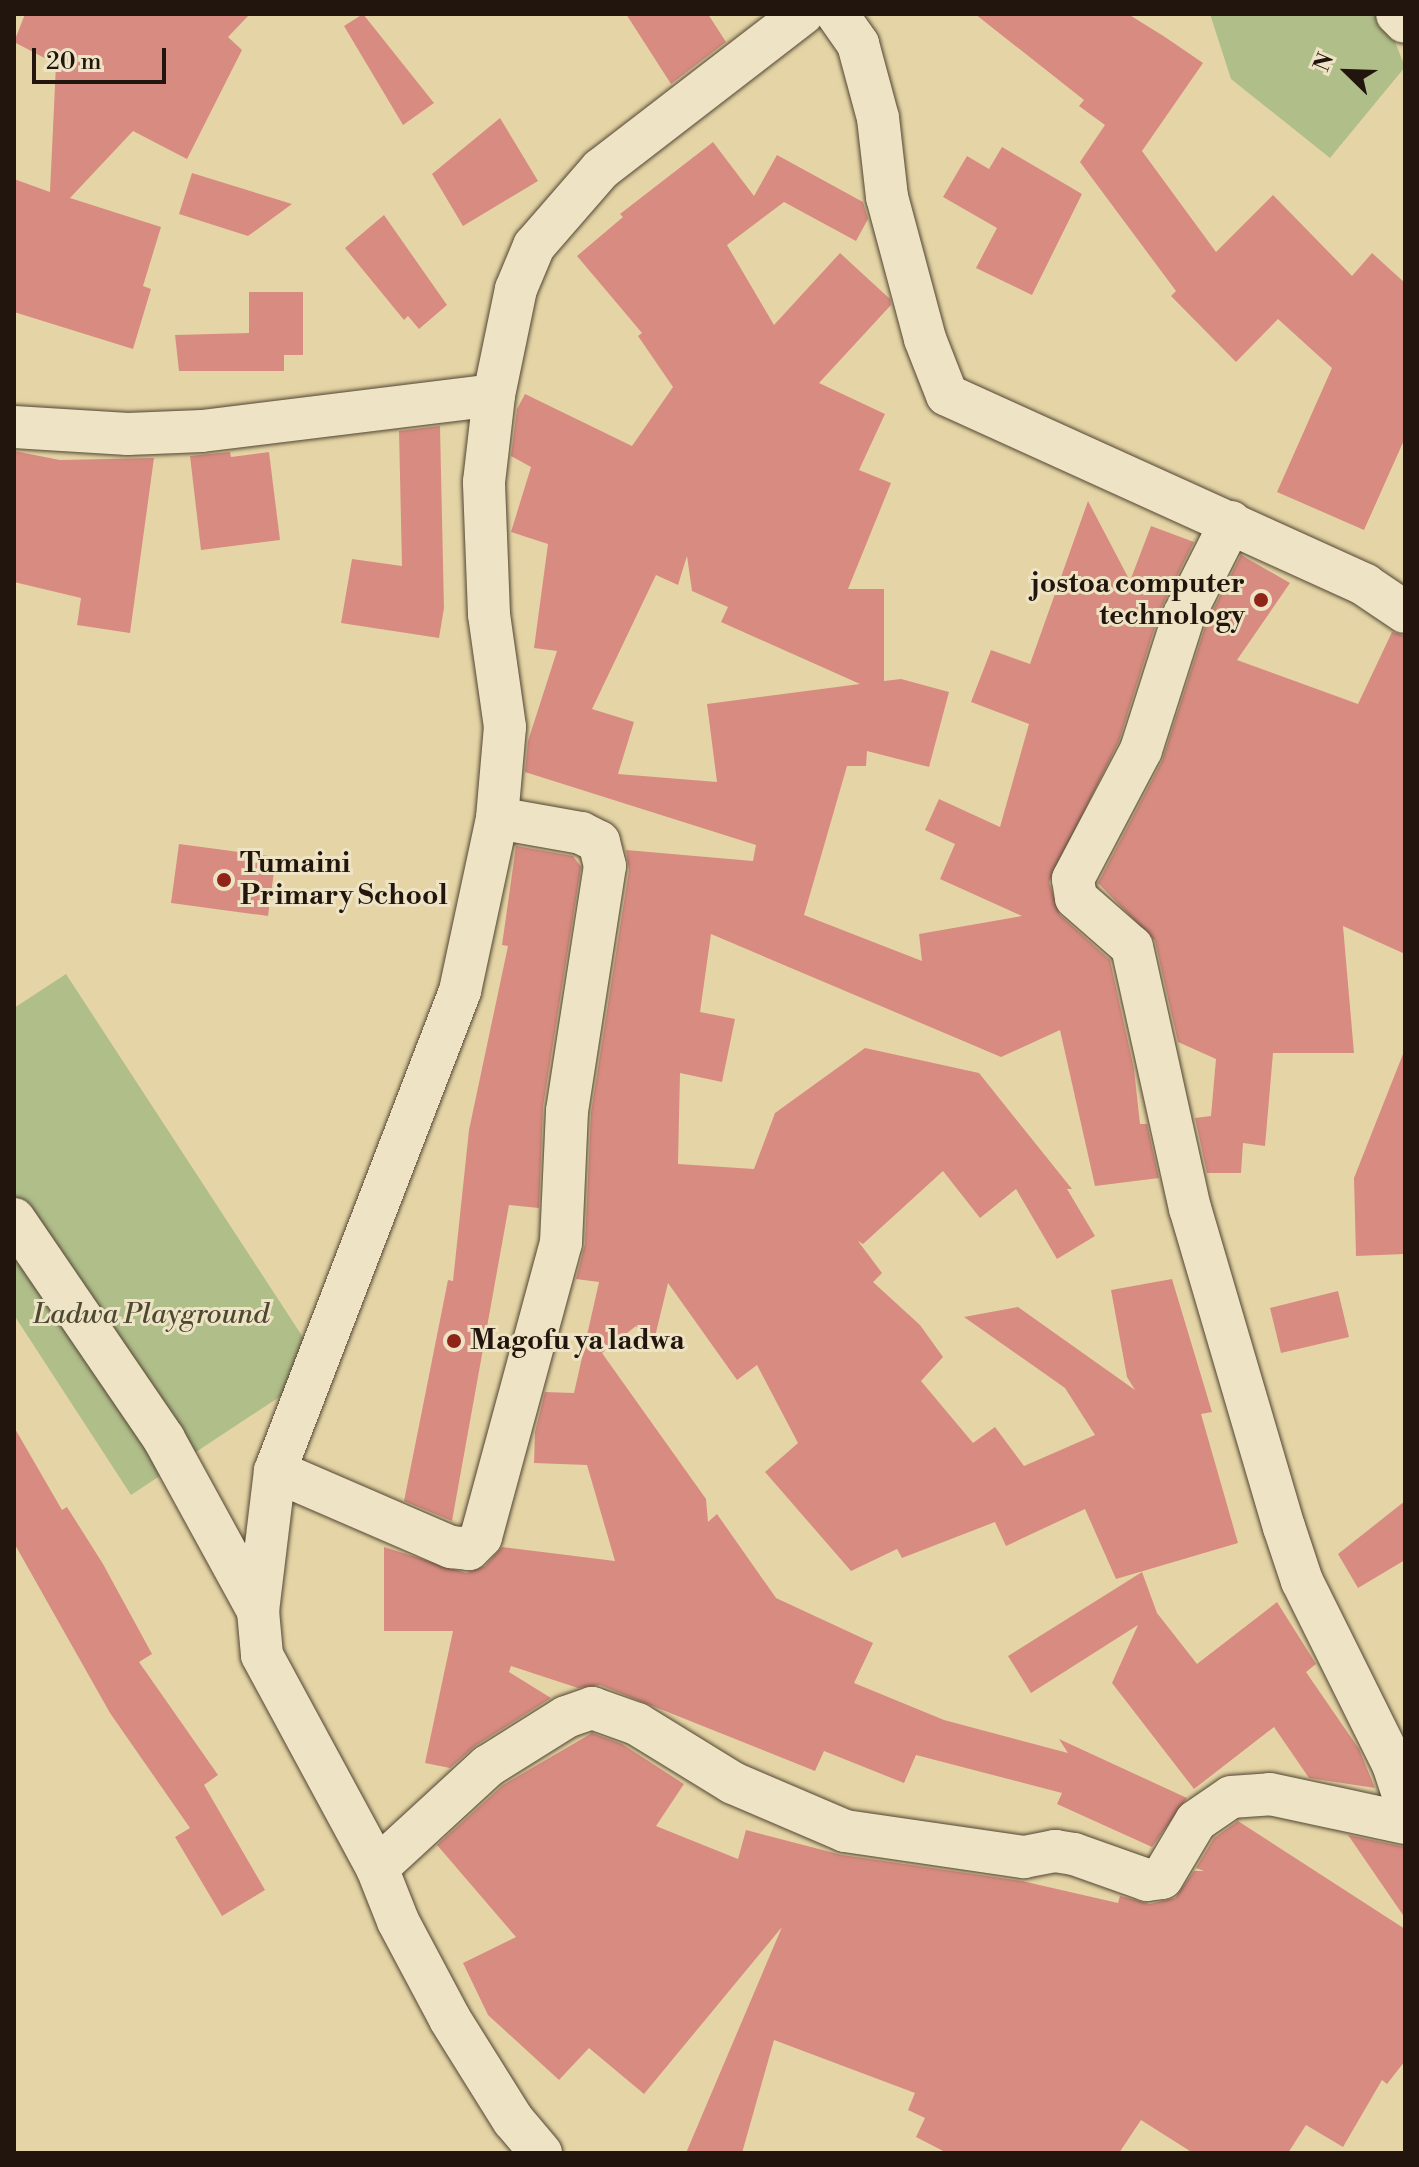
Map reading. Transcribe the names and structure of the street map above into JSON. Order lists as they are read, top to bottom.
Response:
{
  "parks": ["Ladwa Playground"],
  "places": ["jostoa computer technology", "Tumaini Primary School", "Magofu ya ladwa"],
  "scale_bar": "20 m",
  "north": "top left"
}
